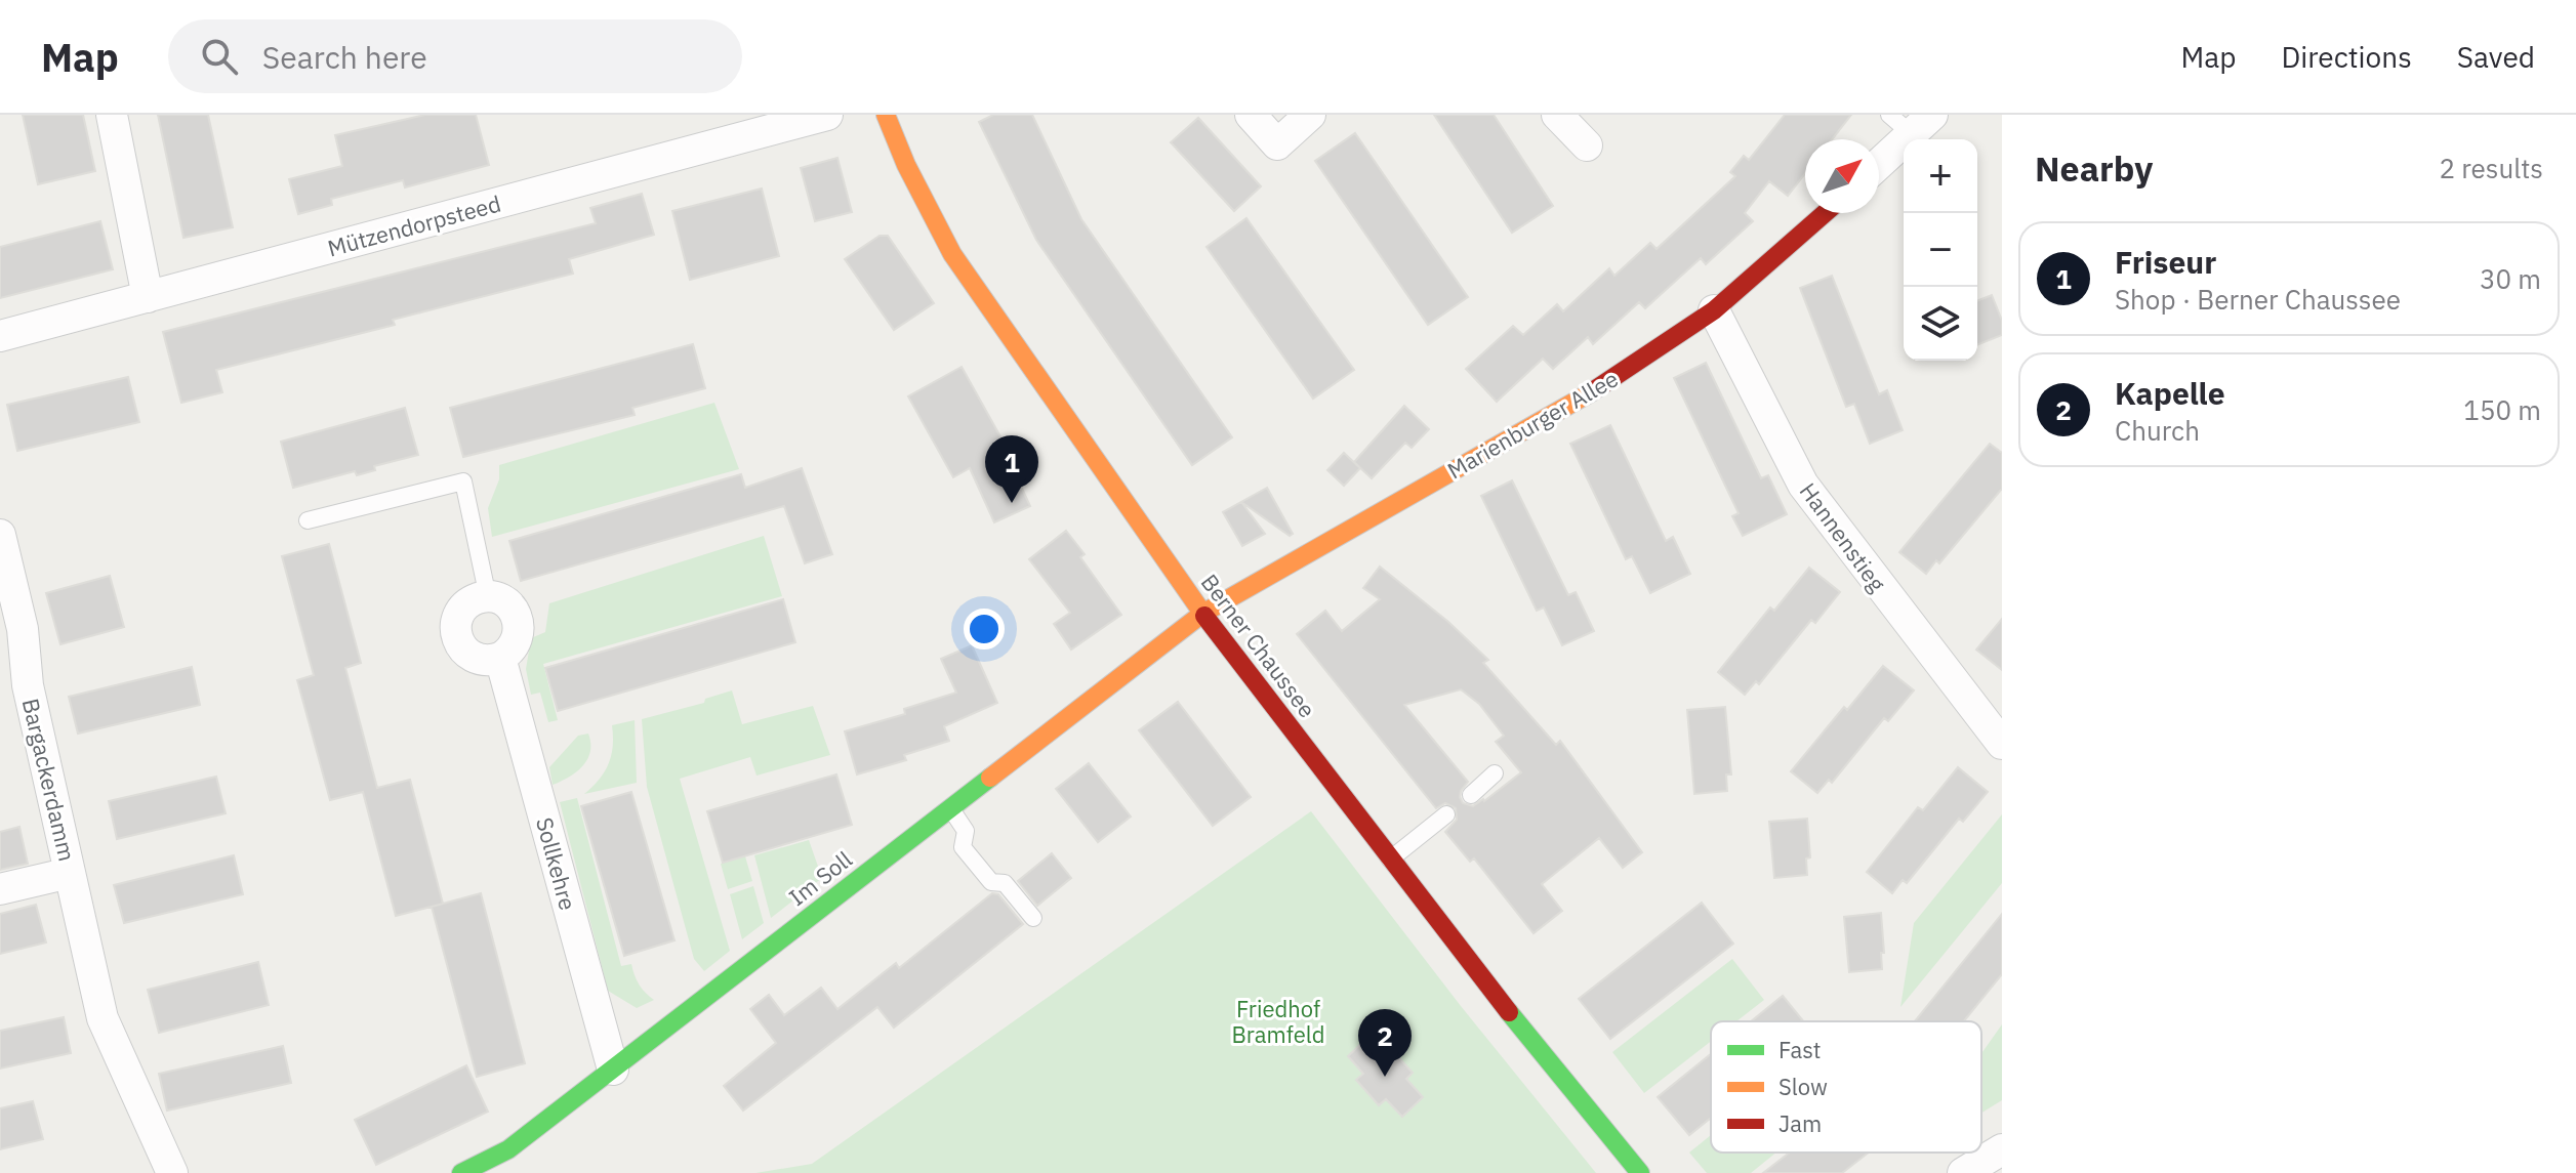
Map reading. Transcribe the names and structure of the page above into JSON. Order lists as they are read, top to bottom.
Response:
{
  "streets": {
    "street": [
      "Mützendorpsteed",
      "Marienburger Allee",
      "Hannenstieg",
      "Berner Chaussee",
      "Bargackerdamm",
      "Sollkehre",
      "Im Soll"
    ]
  },
  "crossings": [
    ["Marienburger Allee", "Hannenstieg"],
    ["Marienburger Allee", "Berner Chaussee"],
    ["Marienburger Allee", "Im Soll"],
    ["Berner Chaussee", "Im Soll"],
    ["Sollkehre", "Im Soll"]
  ],
  "parks": ["Friedhof Bramfeld"],
  "legend": ["Fast", "Slow", "Jam"],
  "north": "top right",
  "page": {
    "header": "Map",
    "search": "Search here",
    "nav": ["Map", "Directions", "Saved"],
    "heading": ["Nearby", "2 results"],
    "map_buttons": ["+", "−"],
    "list": [
      {
        "mark": "1",
        "name": "Friseur",
        "note": "Shop · Berner Chaussee",
        "value": "30 m"
      },
      {
        "mark": "2",
        "name": "Kapelle",
        "note": "Church",
        "value": "150 m"
      }
    ],
    "pins": ["1", "2"]
  }
}
